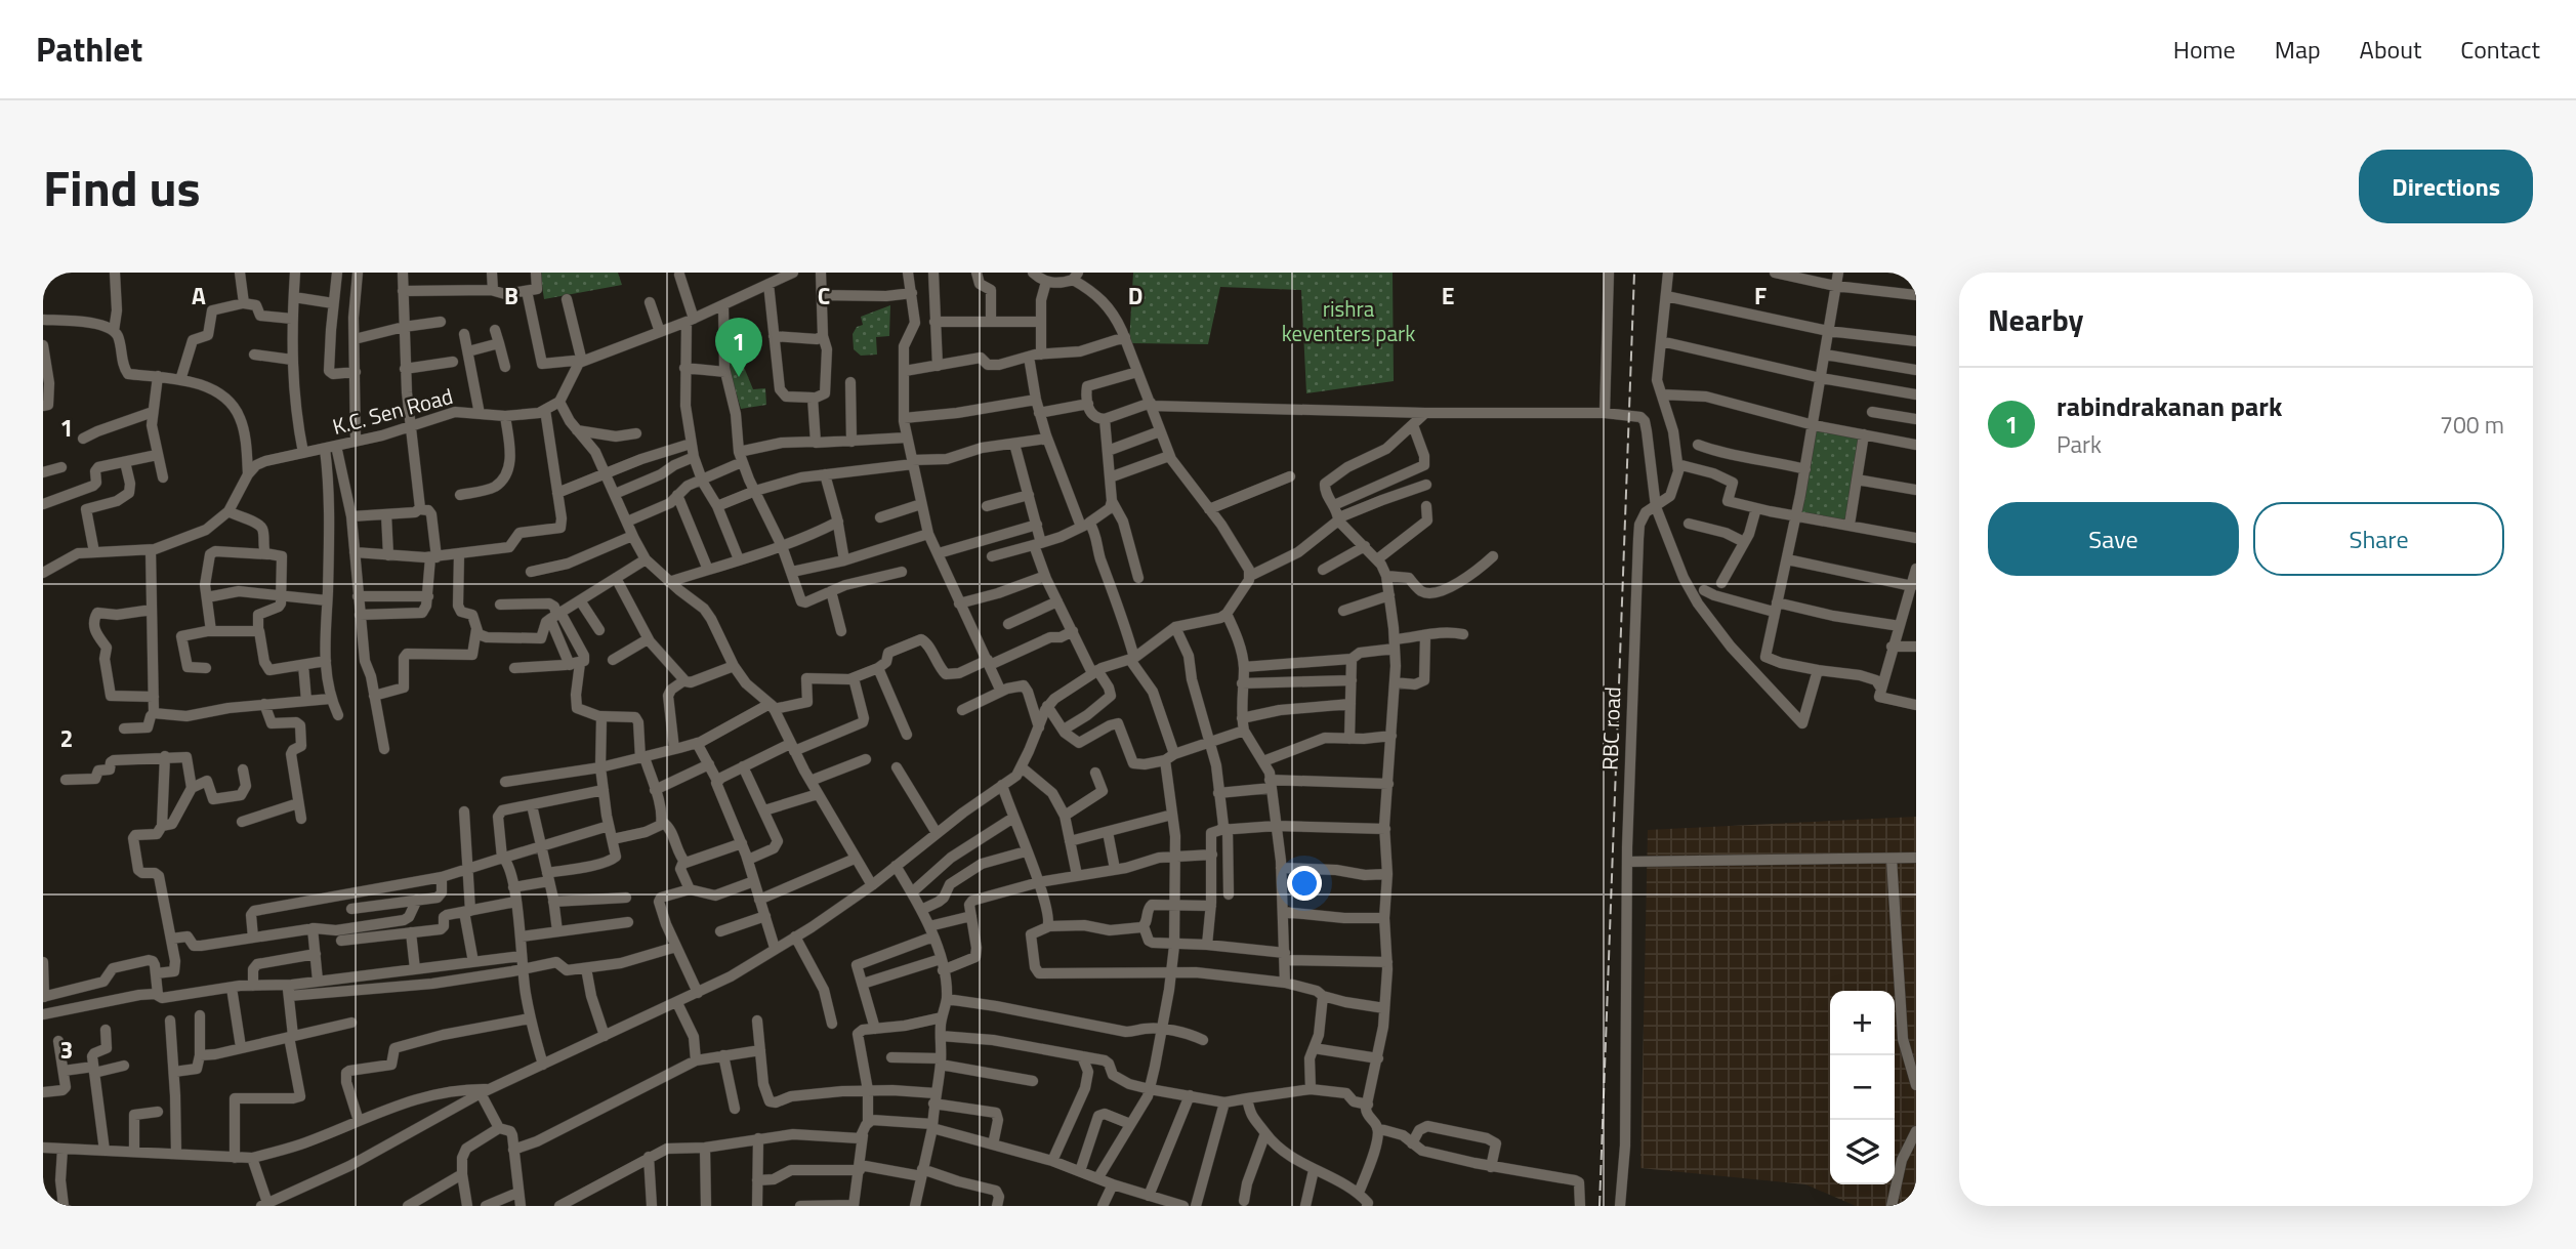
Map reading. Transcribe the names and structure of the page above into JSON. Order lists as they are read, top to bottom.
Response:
{
  "streets": {
    "street": ["K.C. Sen Road", "RBC road"]
  },
  "parks": ["rishra keventers park"],
  "page": {
    "header": "Pathlet",
    "nav": [
      "Home",
      "Map",
      "About",
      "Contact"
    ],
    "title": "Find us",
    "buttons": [
      "Directions",
      ["Save", "Share"]
    ],
    "heading": "Nearby",
    "pins": "1",
    "list": [
      {
        "mark": "1",
        "name": "rabindrakanan park",
        "note": "Park",
        "value": "700 m"
      }
    ],
    "map_buttons": ["+", "−"]
  },
  "grid": {
    "columns": [
      "A",
      "B",
      "C",
      "D",
      "E",
      "F"
    ],
    "rows": ["1", "2", "3"]
  }
}
